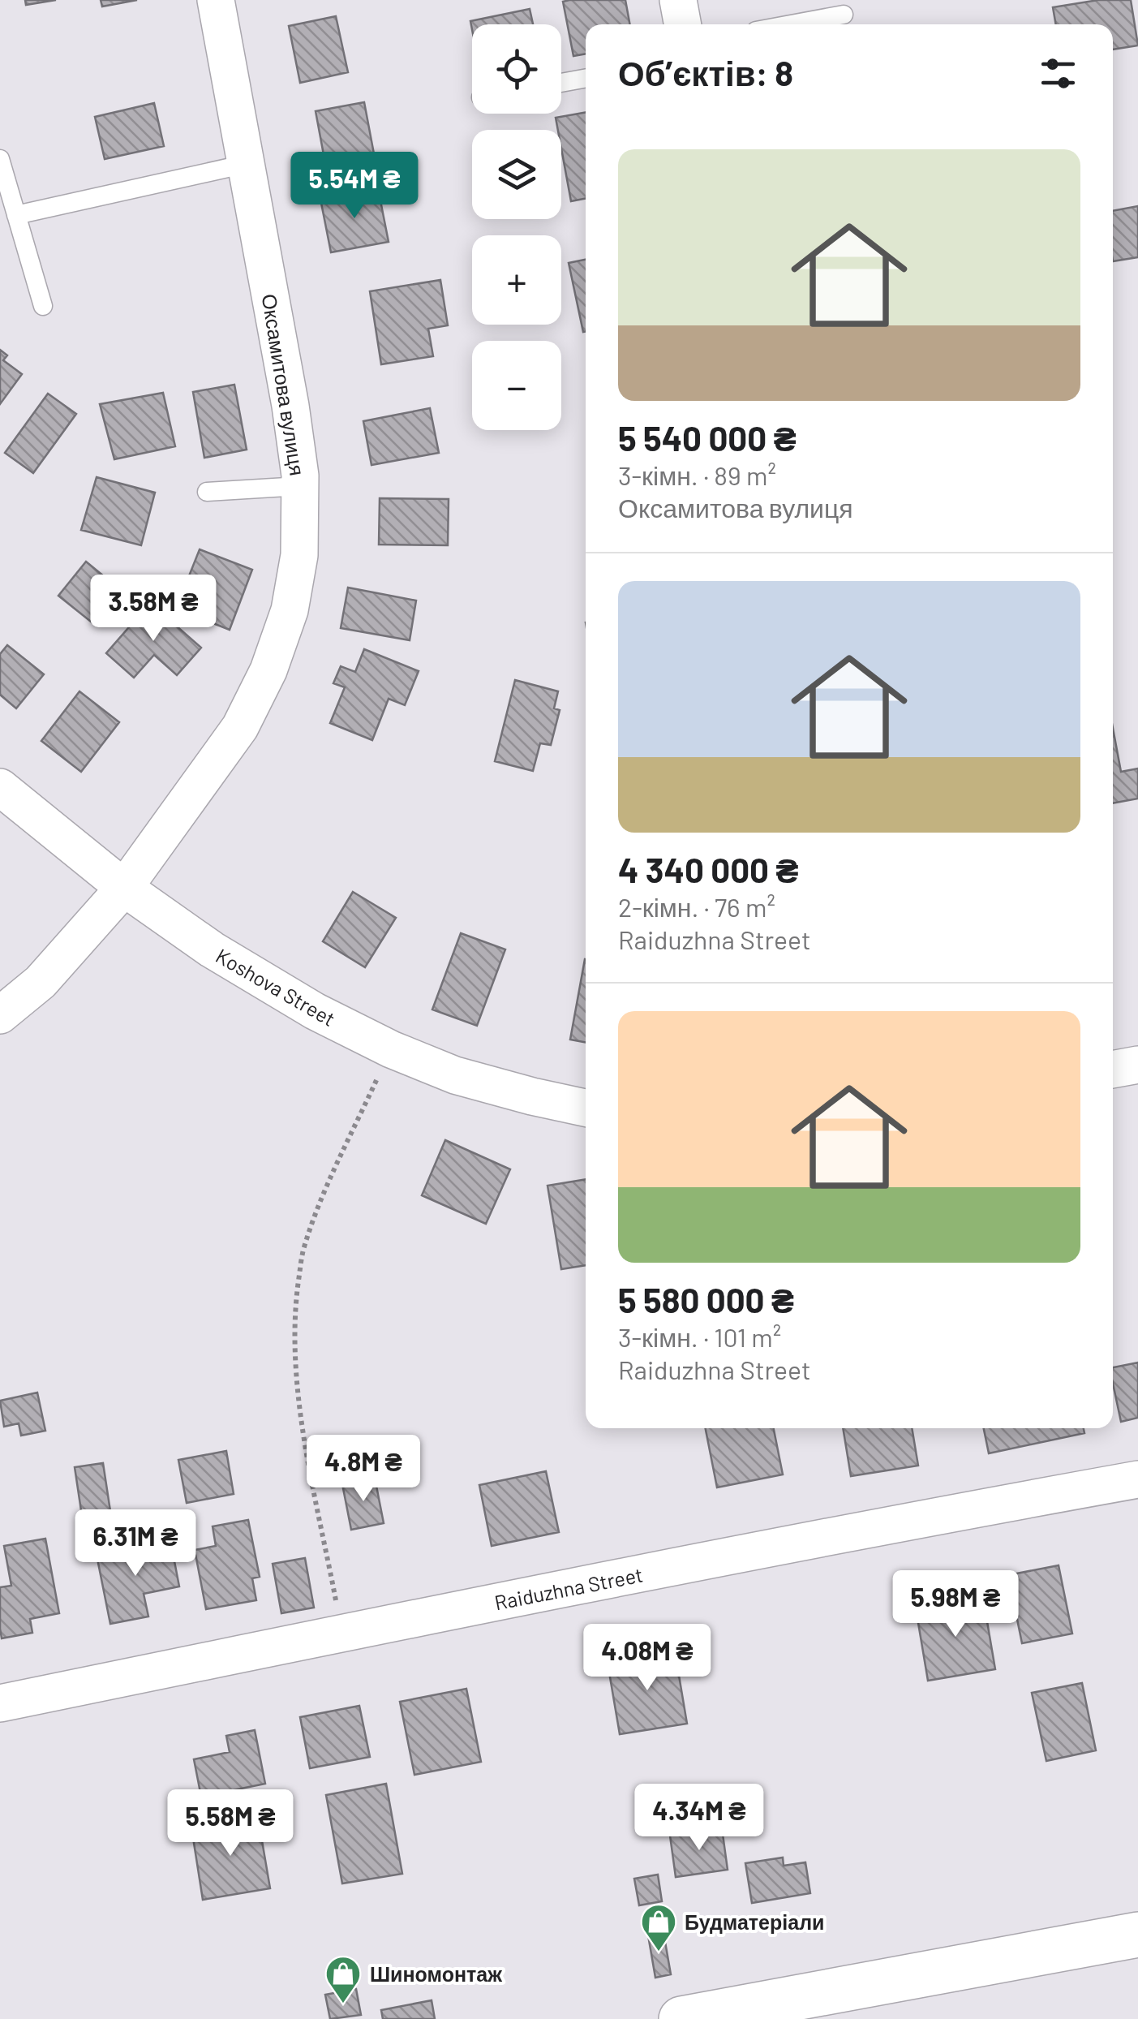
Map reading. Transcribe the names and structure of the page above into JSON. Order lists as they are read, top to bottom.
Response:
{
  "streets": {
    "street": ["Оксамитова вулиця", "Koshova Street", "Raiduzhna Street"]
  },
  "crossings": [
    ["Оксамитова вулиця", "Koshova Street"]
  ],
  "places": {
    "shop": ["Будматеріали", "Шиномонтаж"]
  },
  "page": {
    "map_buttons": ["+", "−"],
    "heading": "Об’єктів: 8",
    "list": [
      {
        "name": "5 540 000 ₴",
        "note": "3-кімн. · 89 m² · Оксамитова вулиця"
      },
      {
        "name": "4 340 000 ₴",
        "note": "2-кімн. · 76 m² · Raiduzhna Street"
      },
      {
        "name": "5 580 000 ₴",
        "note": "3-кімн. · 101 m² · Raiduzhna Street"
      }
    ],
    "price": [
      "5.54M ₴",
      "3.58M ₴",
      "4.8M ₴",
      "6.31M ₴",
      "5.98M ₴",
      "4.08M ₴",
      "4.34M ₴",
      "5.58M ₴"
    ]
  }
}
